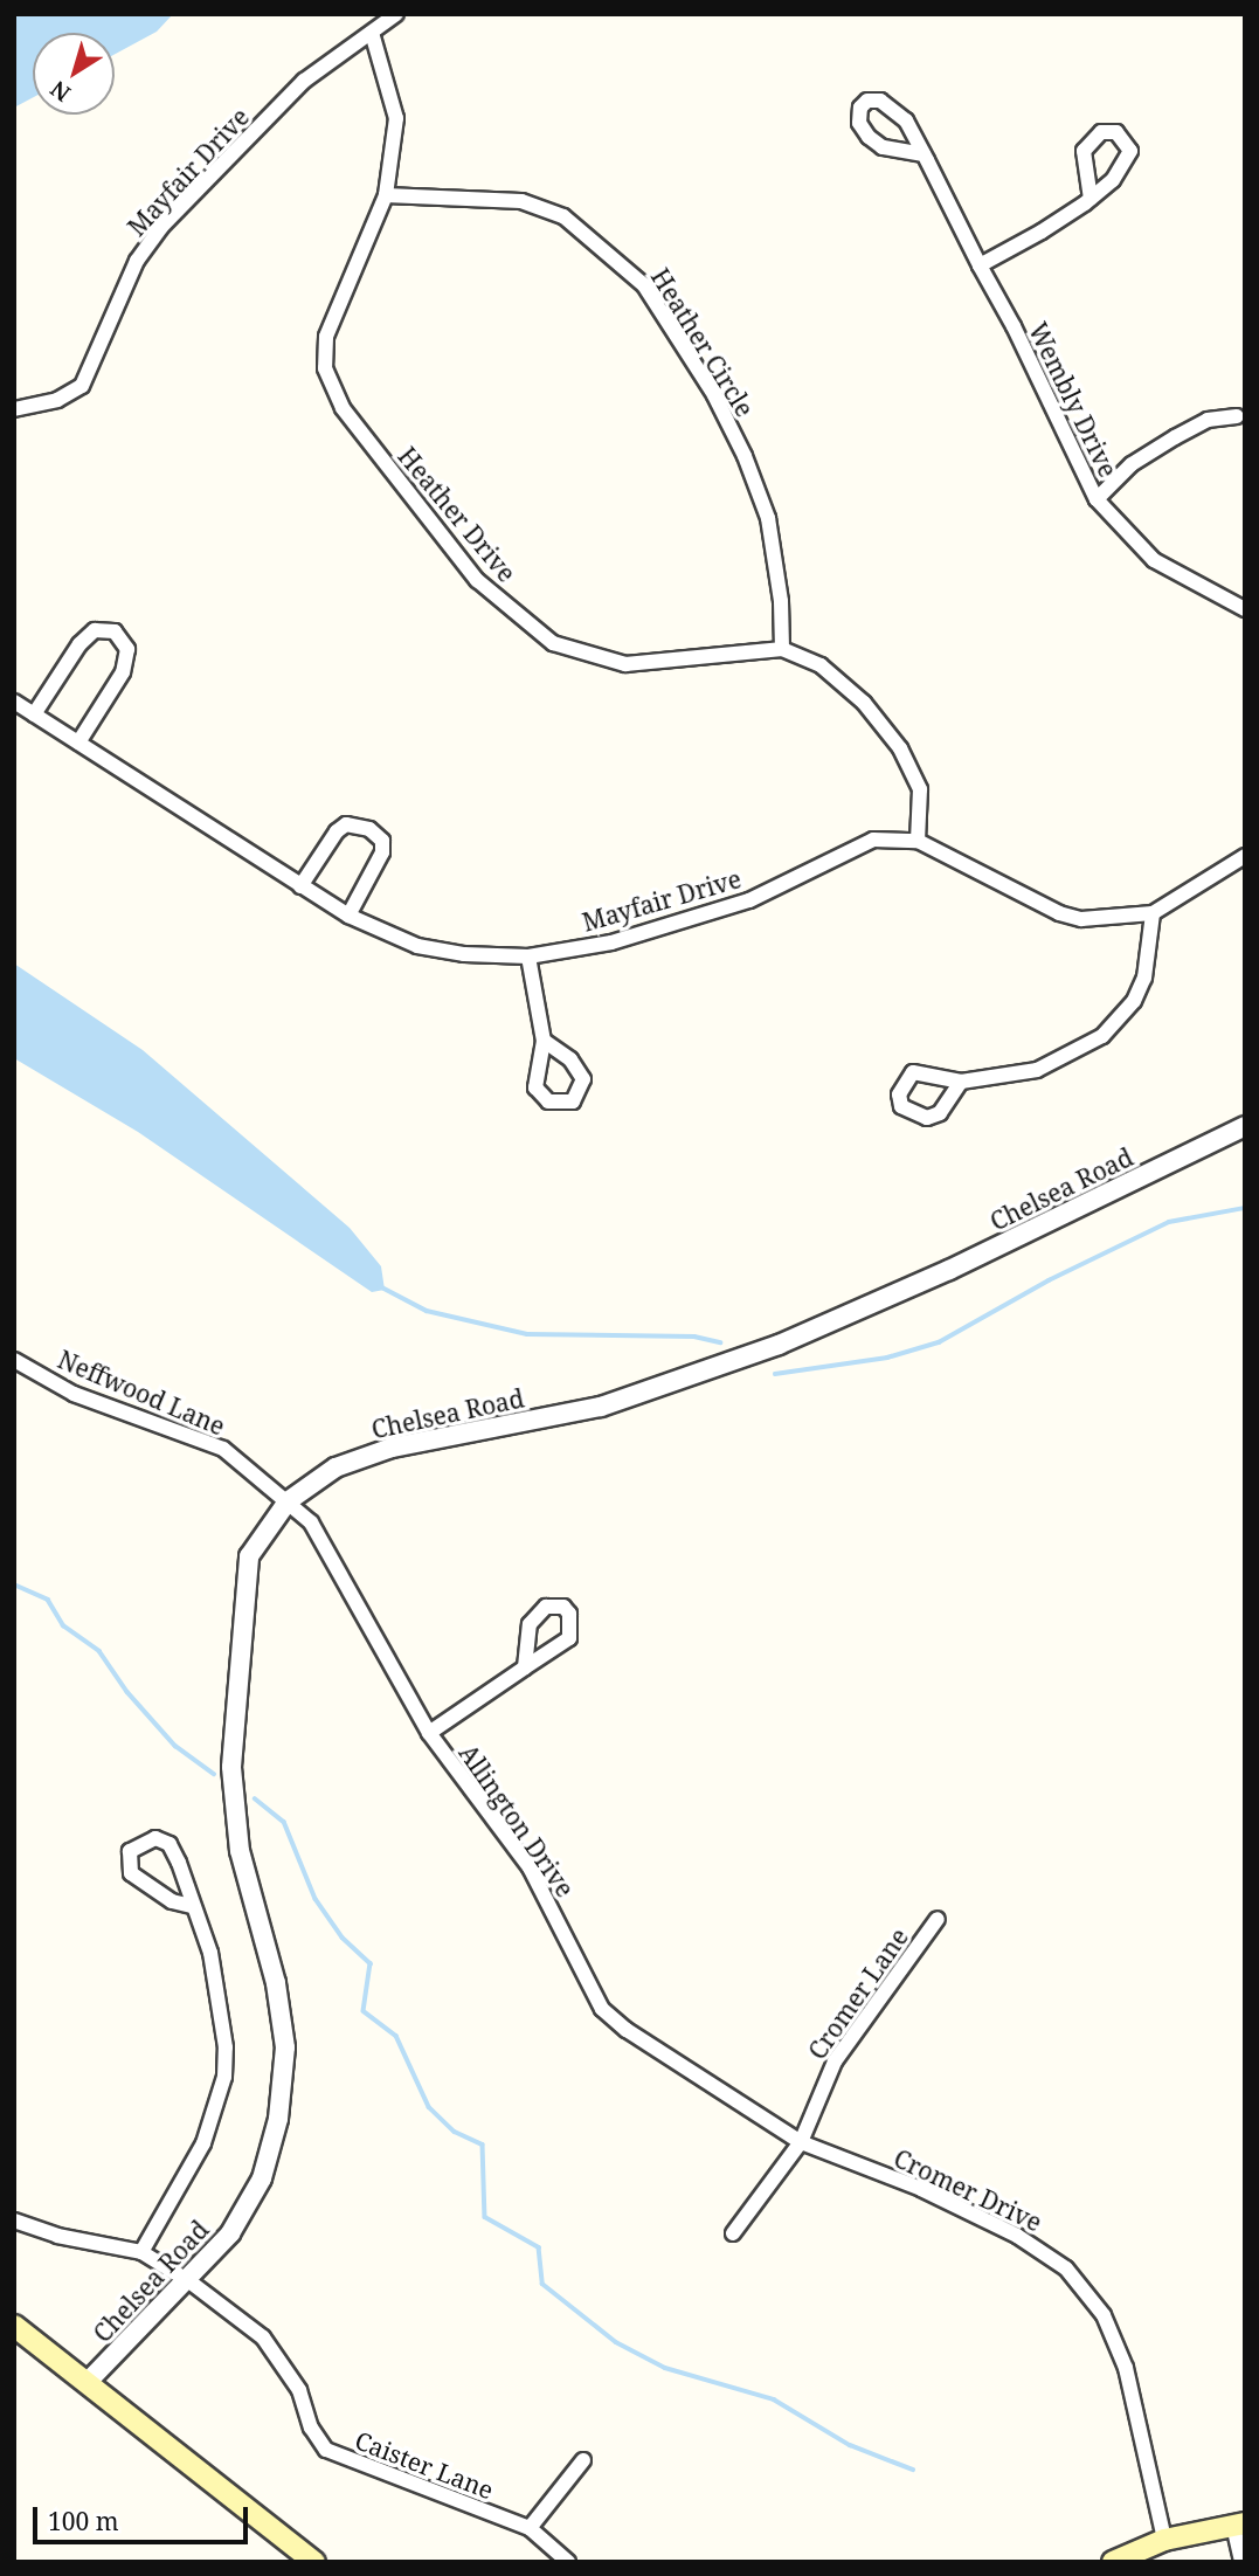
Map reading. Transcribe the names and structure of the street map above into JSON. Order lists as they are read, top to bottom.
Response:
{
  "streets": {
    "street": [
      "Mayfair Drive",
      "Heather Circle",
      "Wembly Drive",
      "Heather Drive",
      "Chelsea Road",
      "Neffwood Lane",
      "Allington Drive",
      "Cromer Lane",
      "Cromer Drive",
      "Caister Lane"
    ]
  },
  "crossings": [
    ["Mayfair Drive", "Heather Drive"],
    ["Heather Circle", "Heather Drive"],
    ["Chelsea Road", "Neffwood Lane"],
    ["Chelsea Road", "Allington Drive"],
    ["Chelsea Road", "Caister Lane"],
    ["Neffwood Lane", "Allington Drive"],
    ["Allington Drive", "Cromer Lane"],
    ["Allington Drive", "Cromer Drive"],
    ["Cromer Lane", "Cromer Drive"]
  ],
  "scale_bar": "100 m",
  "north": "bottom left"
}
